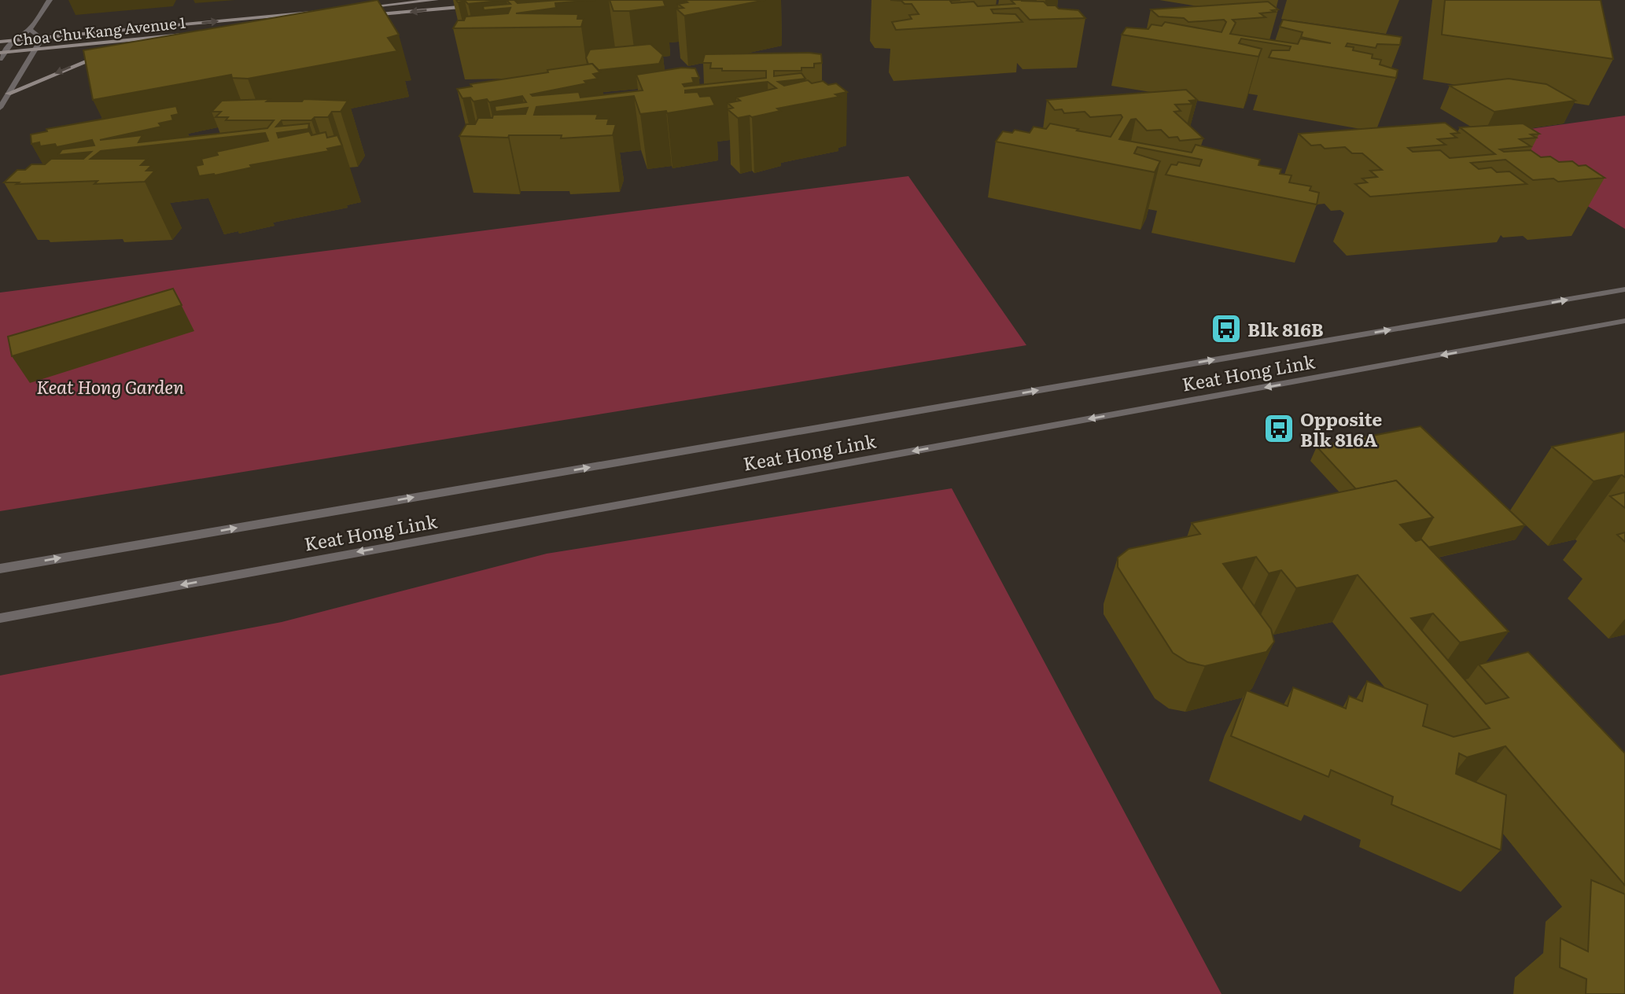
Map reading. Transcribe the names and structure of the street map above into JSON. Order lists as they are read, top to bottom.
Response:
{
  "streets": {
    "street": ["Choa Chu Kang Avenue 1", "Keat Hong Link"]
  },
  "parks": ["Keat Hong Garden"],
  "places": {
    "bus stop": ["Blk 816B", "Opposite Blk 816A"]
  }
}
